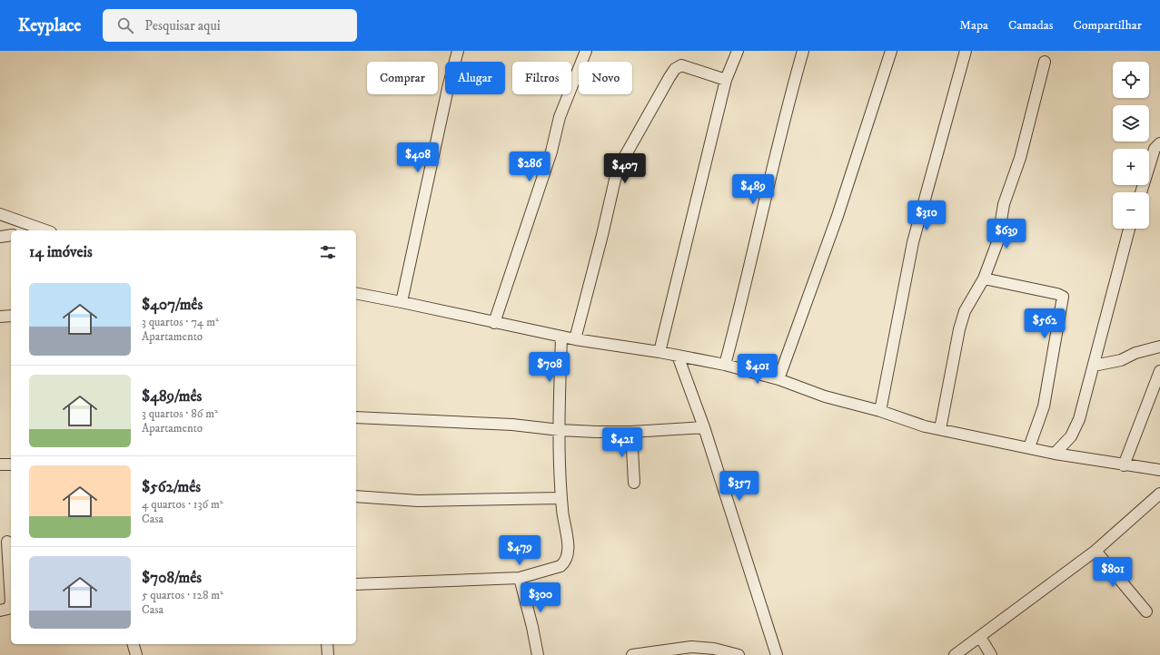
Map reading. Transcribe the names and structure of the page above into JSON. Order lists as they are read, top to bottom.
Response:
{
  "page": {
    "header": "Keyplace",
    "search": "Pesquisar aqui",
    "nav": ["Mapa", "Camadas", "Compartilhar"],
    "map_buttons": ["+", "−"],
    "chip": [
      "Comprar",
      "Alugar",
      "Filtros",
      "Novo"
    ],
    "price": [
      "$408",
      "$286",
      "$407",
      "$489",
      "$310",
      "$639",
      "$562",
      "$708",
      "$401",
      "$421",
      "$357",
      "$479",
      "$801",
      "$300"
    ],
    "heading": "14 imóveis",
    "list": [
      {
        "name": "$407/mês",
        "note": "3 quartos · 74 m² · Apartamento"
      },
      {
        "name": "$489/mês",
        "note": "3 quartos · 86 m² · Apartamento"
      },
      {
        "name": "$562/mês",
        "note": "4 quartos · 136 m² · Casa"
      },
      {
        "name": "$708/mês",
        "note": "5 quartos · 128 m² · Casa"
      }
    ]
  }
}
